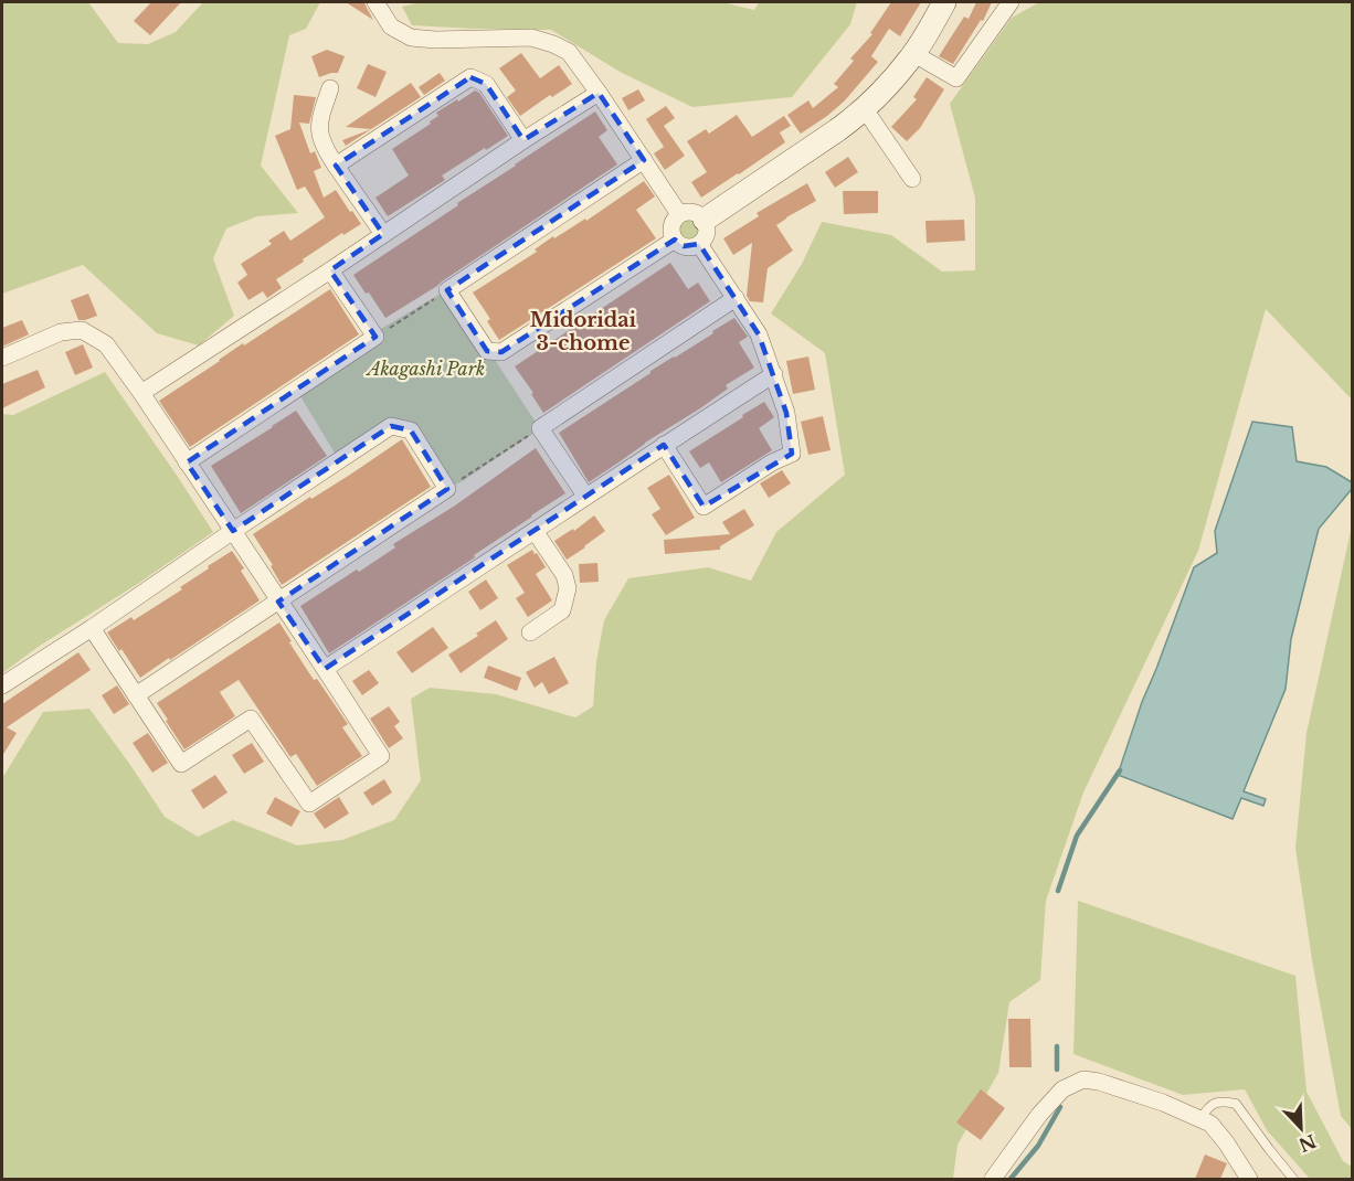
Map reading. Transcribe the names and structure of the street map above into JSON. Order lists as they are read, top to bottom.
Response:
{
  "districts": ["Midoridai 3-chome"],
  "parks": ["Akagashi Park"],
  "north": "bottom right"
}
